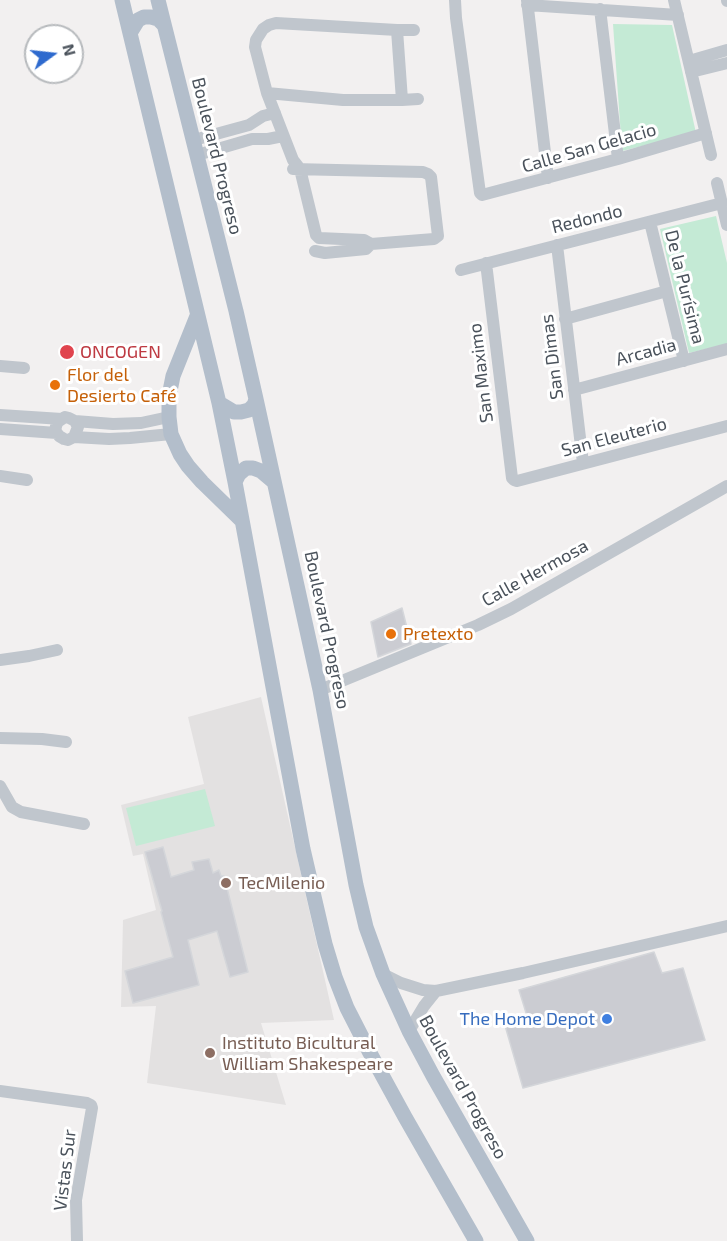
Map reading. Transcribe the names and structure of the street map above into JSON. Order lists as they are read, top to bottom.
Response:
{
  "streets": {
    "main road": ["Boulevard Progreso"],
    "street": [
      "Calle San Gelacio",
      "Redondo",
      "De la Purísima",
      "Arcadia",
      "San Dimas",
      "San Maximo",
      "San Eleuterio",
      "Calle Hermosa",
      "Vistas Sur"
    ]
  },
  "crossings": [
    ["Boulevard Progreso", "Calle Hermosa"],
    ["Redondo", "De la Purísima"],
    ["Redondo", "San Dimas"],
    ["Redondo", "San Maximo"],
    ["De la Purísima", "Arcadia"],
    ["Arcadia", "San Dimas"],
    ["San Dimas", "San Eleuterio"],
    ["San Maximo", "San Eleuterio"]
  ],
  "places": [
    "ONCOGEN",
    "Flor del Desierto Café",
    "Pretexto",
    "TecMilenio",
    "The Home Depot",
    "Instituto Bicultural William Shakespeare"
  ],
  "north": "right"
}
